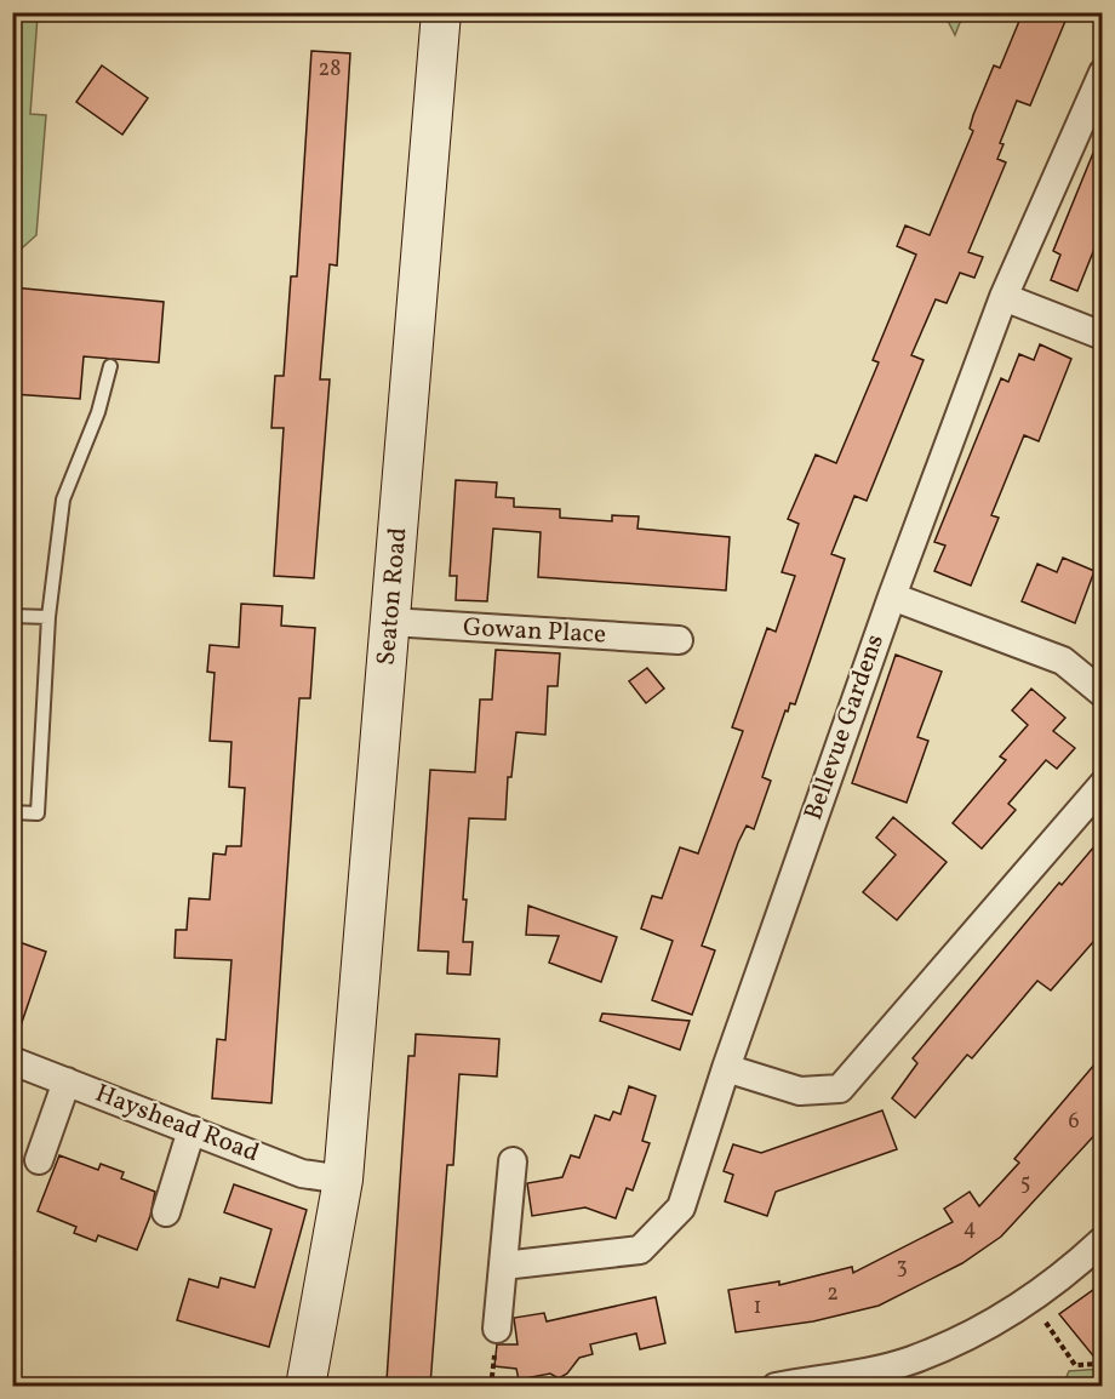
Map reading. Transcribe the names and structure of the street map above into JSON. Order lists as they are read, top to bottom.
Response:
{
  "streets": {
    "street": [
      "Seaton Road",
      "Gowan Place",
      "Bellevue Gardens",
      "Hayshead Road"
    ]
  },
  "crossings": [
    ["Seaton Road", "Gowan Place"],
    ["Seaton Road", "Hayshead Road"]
  ],
  "house_numbers": [
    "28",
    "6",
    "5",
    "4",
    "3",
    "2",
    "1"
  ]
}
